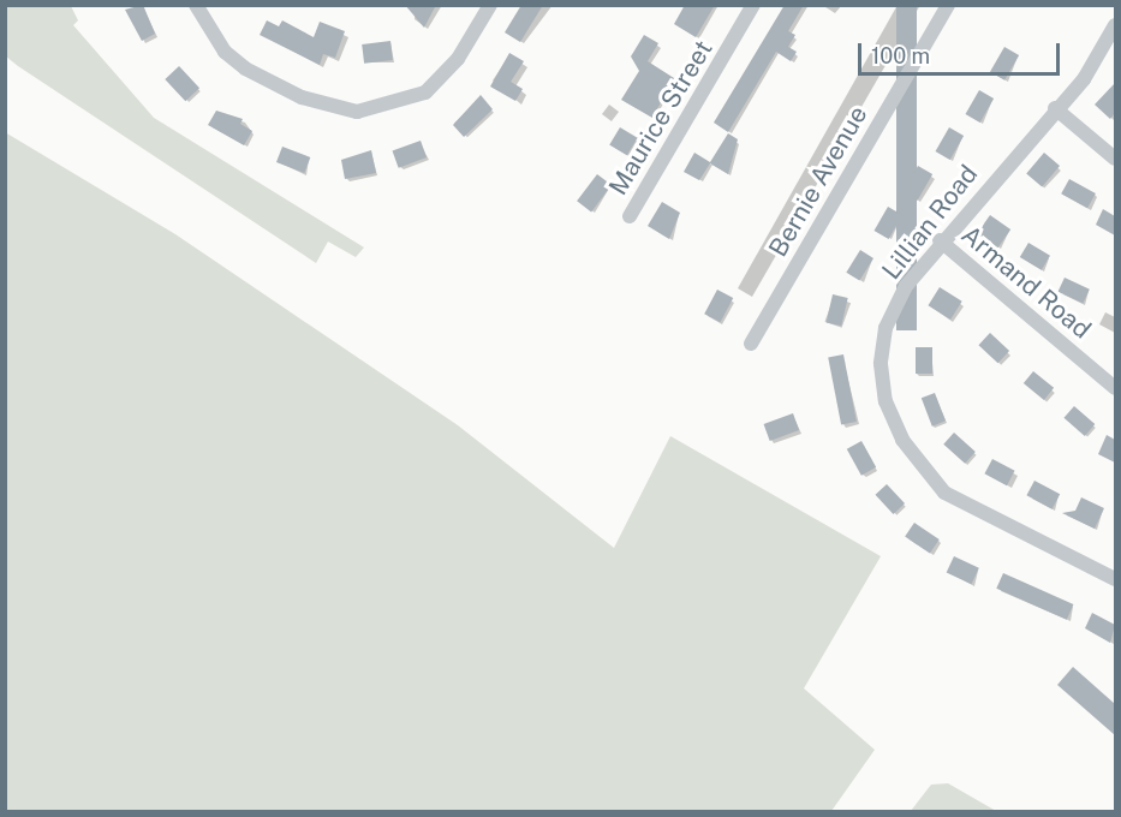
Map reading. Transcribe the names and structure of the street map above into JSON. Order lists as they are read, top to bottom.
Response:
{
  "streets": {
    "street": [
      "Maurice Street",
      "Bernie Avenue",
      "Lillian Road",
      "Armand Road"
    ]
  },
  "crossings": [
    ["Lillian Road", "Armand Road"]
  ],
  "scale_bar": "100 m"
}
